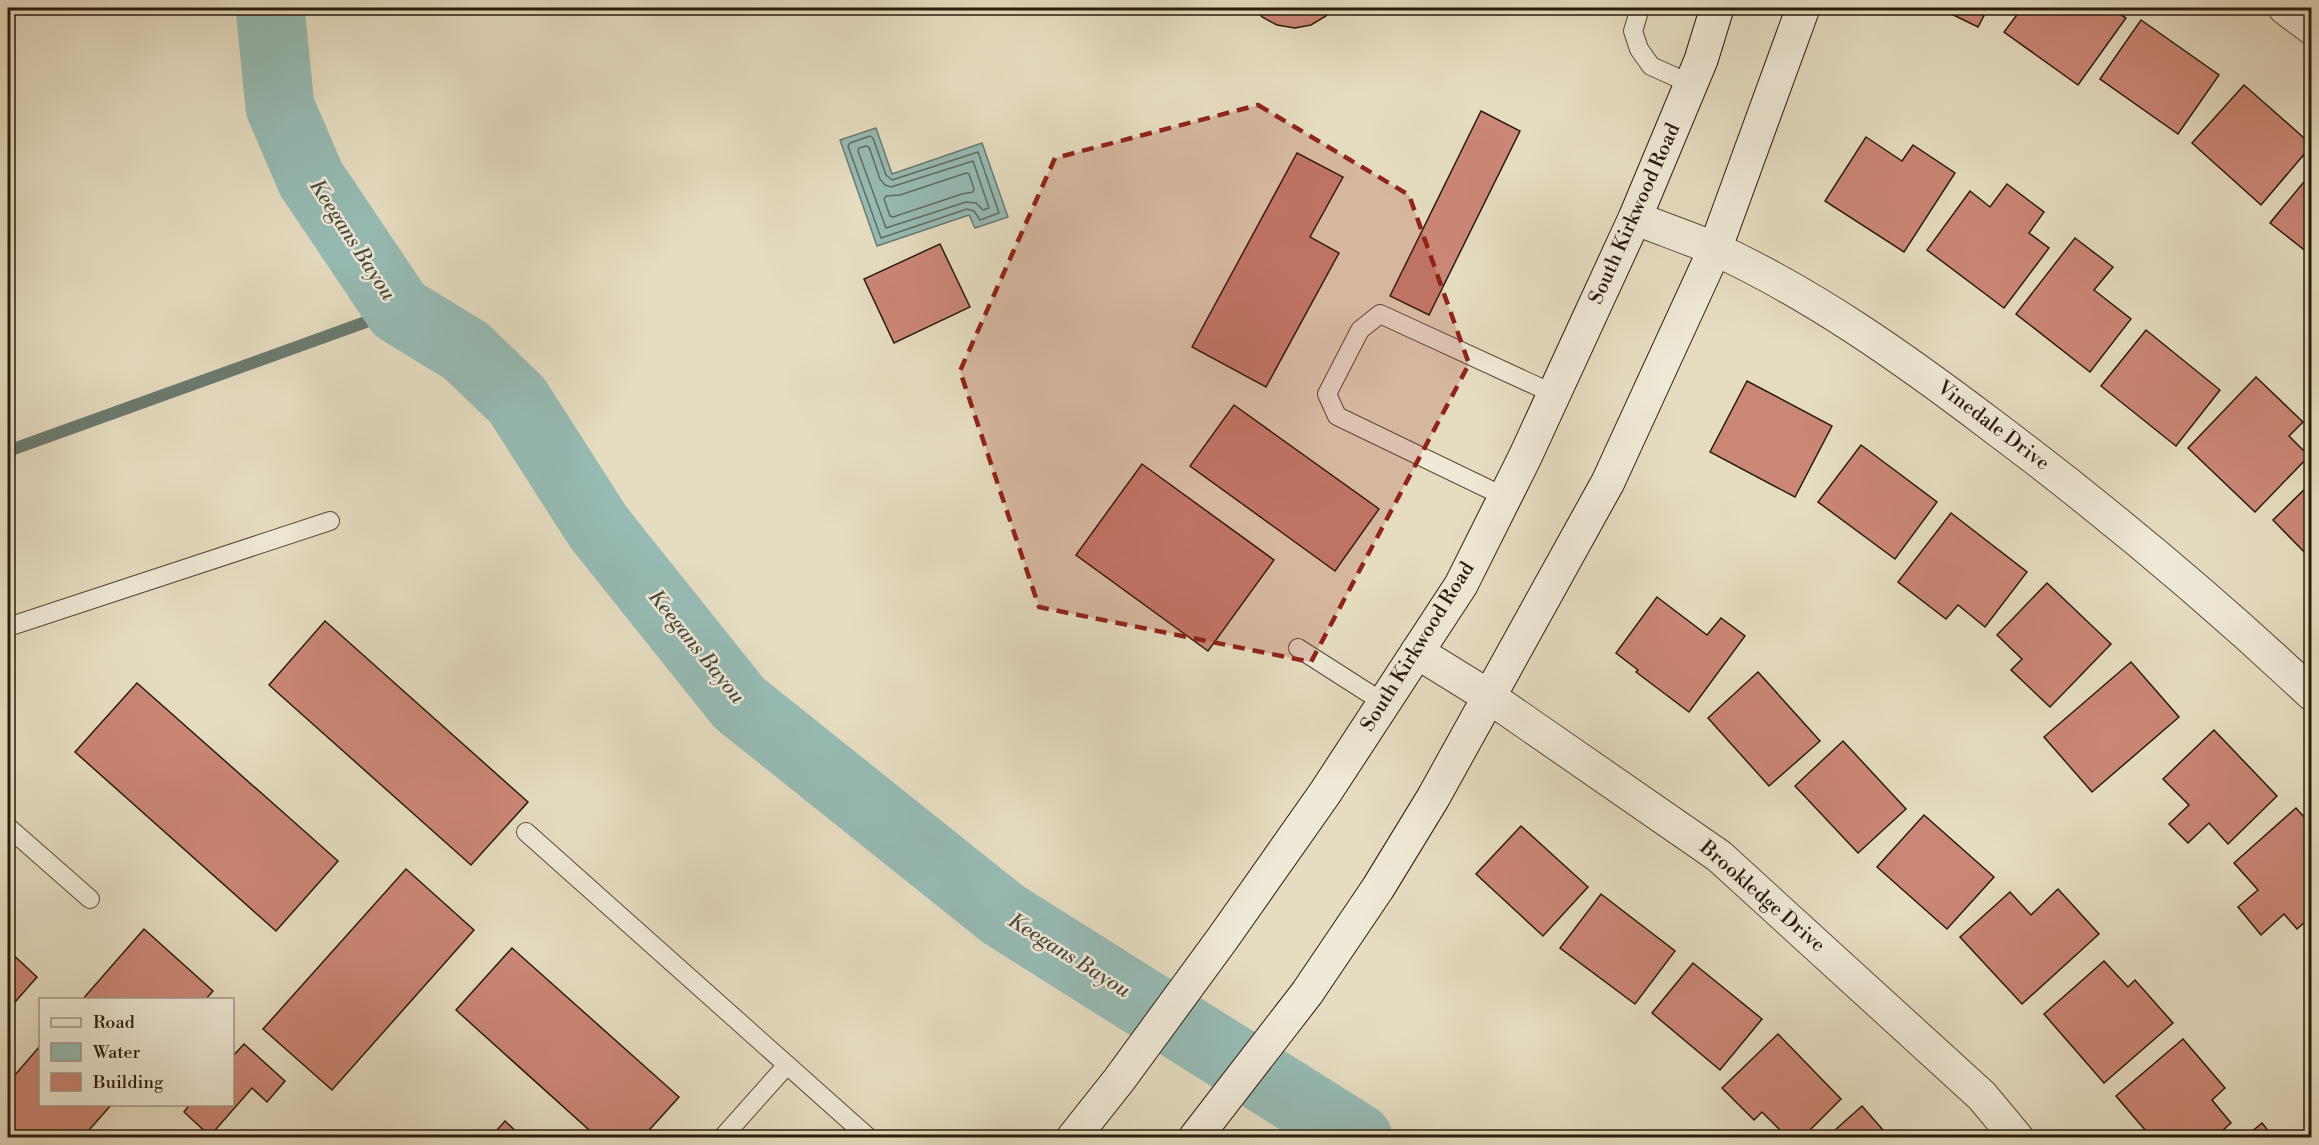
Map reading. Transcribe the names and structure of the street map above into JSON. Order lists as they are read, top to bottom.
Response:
{
  "streets": {
    "main road": ["South Kirkwood Road", "Vinedale Drive", "Brookledge Drive"]
  },
  "crossings": [
    ["South Kirkwood Road", "Vinedale Drive"],
    ["South Kirkwood Road", "Brookledge Drive"]
  ],
  "water": ["Keegans Bayou"],
  "legend": ["Road", "Water", "Building"]
}
